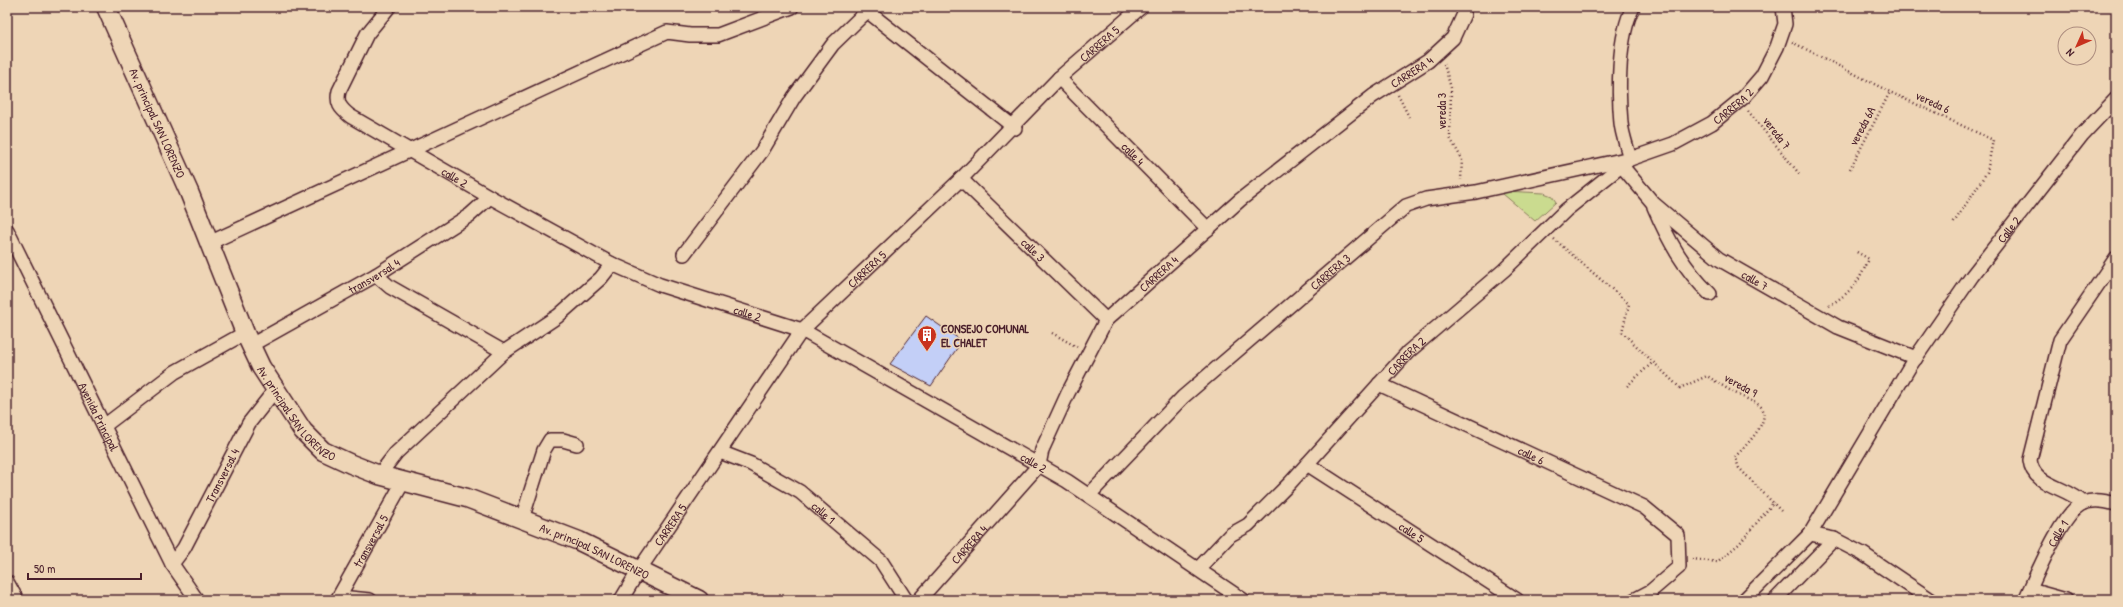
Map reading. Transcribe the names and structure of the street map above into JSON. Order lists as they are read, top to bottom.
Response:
{
  "streets": {
    "main road": ["Av. principal SAN LORENZO"],
    "street": [
      "CARRERA 5",
      "CARRERA 4",
      "CARRERA 2",
      "calle 4",
      "calle 2",
      "Calle 2",
      "calle 3",
      "CARRERA 3",
      "transversal 4",
      "calle 7",
      "Avenida Principal",
      "calle 6",
      "Transversal 4",
      "calle 1",
      "calle 5",
      "Calle 1",
      "transversal 5"
    ],
    "path": [
      "vereda 6",
      "vereda 3",
      "vereda 6A",
      "vereda 7",
      "vereda 9"
    ]
  },
  "crossings": [
    ["CARRERA 5", "Av. principal SAN LORENZO"],
    ["CARRERA 5", "calle 4"],
    ["CARRERA 5", "calle 2"],
    ["CARRERA 5", "calle 3"],
    ["CARRERA 5", "calle 1"],
    ["CARRERA 4", "vereda 3"],
    ["CARRERA 4", "calle 4"],
    ["CARRERA 4", "calle 2"],
    ["CARRERA 4", "calle 3"],
    ["vereda 6", "CARRERA 2"],
    ["vereda 6", "vereda 6A"],
    ["CARRERA 2", "vereda 7"],
    ["CARRERA 2", "calle 2"],
    ["CARRERA 2", "CARRERA 3"],
    ["CARRERA 2", "calle 7"],
    ["CARRERA 2", "vereda 9"],
    ["CARRERA 2", "calle 6"],
    ["CARRERA 2", "calle 5"],
    ["vereda 3", "CARRERA 3"],
    ["Av. principal SAN LORENZO", "transversal 4"],
    ["Av. principal SAN LORENZO", "Transversal 4"],
    ["Av. principal SAN LORENZO", "transversal 5"],
    ["calle 2", "CARRERA 3"],
    ["calle 2", "transversal 4"],
    ["Calle 2", "calle 7"],
    ["CARRERA 3", "calle 7"],
    ["transversal 4", "Avenida Principal"],
    ["Avenida Principal", "Transversal 4"]
  ],
  "places": {
    "building": ["CONSEJO COMUNAL EL CHALET"]
  },
  "scale_bar": "50 m",
  "north": "bottom left"
}
